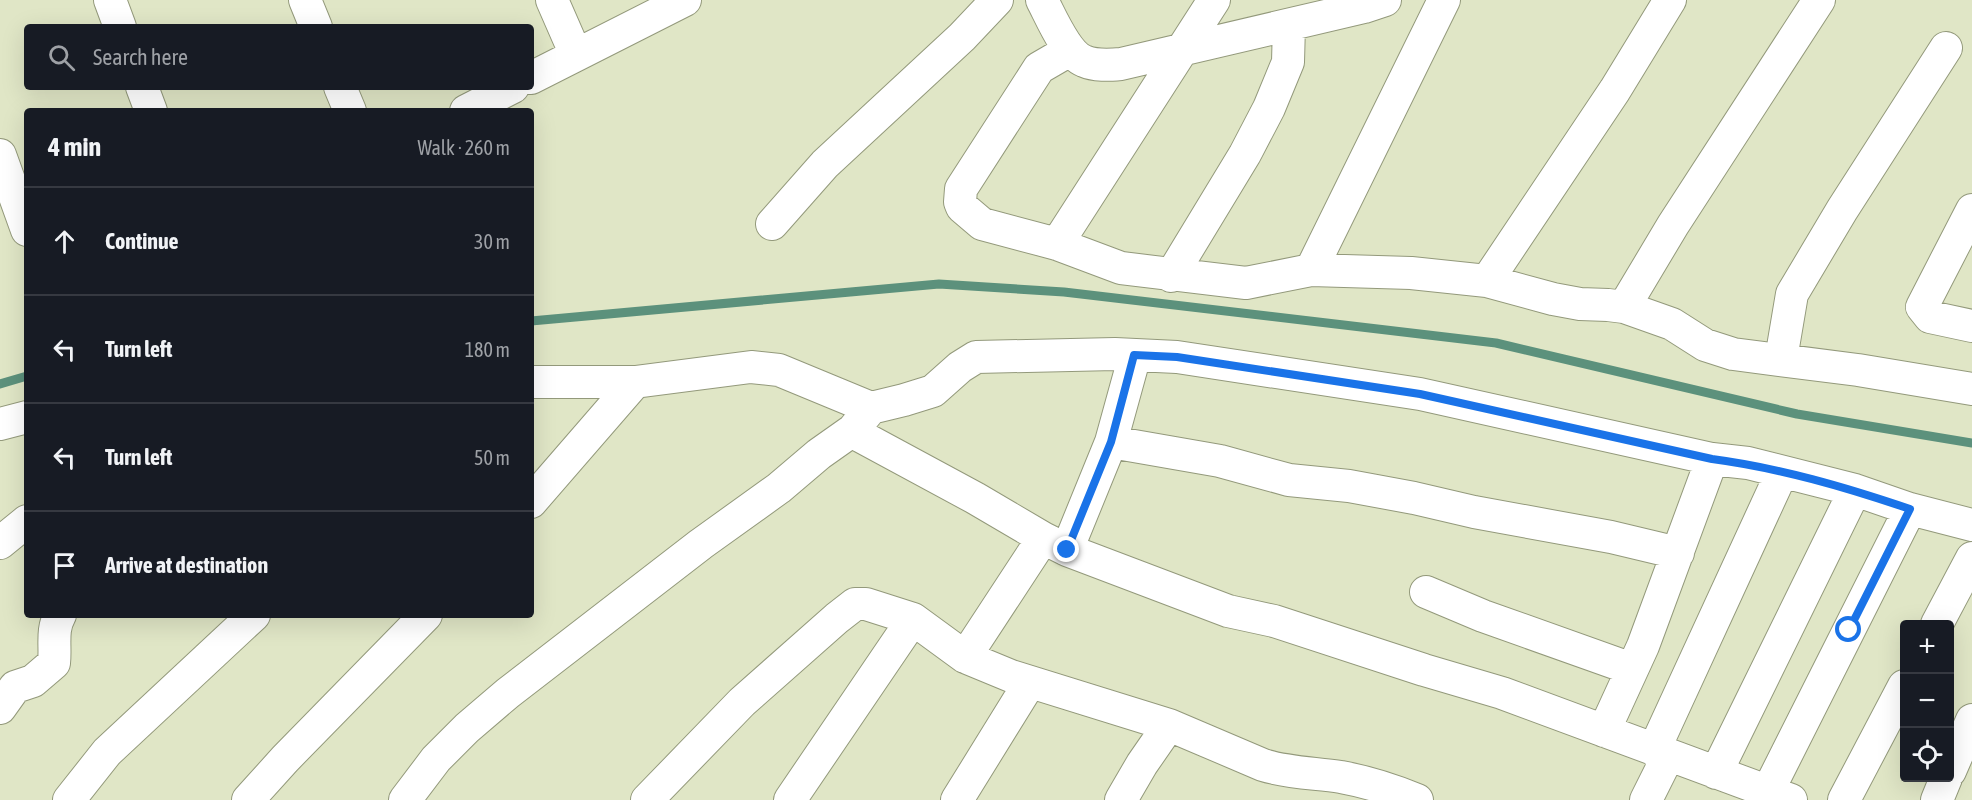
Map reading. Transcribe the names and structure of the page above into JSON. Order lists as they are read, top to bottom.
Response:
{
  "page": {
    "search": "Search here",
    "heading": ["4 min", "Walk · 260 m"],
    "list": [
      ["Continue", "30 m"],
      ["Turn left", "180 m"],
      ["Turn left", "50 m"],
      "Arrive at destination"
    ],
    "map_buttons": ["+", "−"]
  }
}
